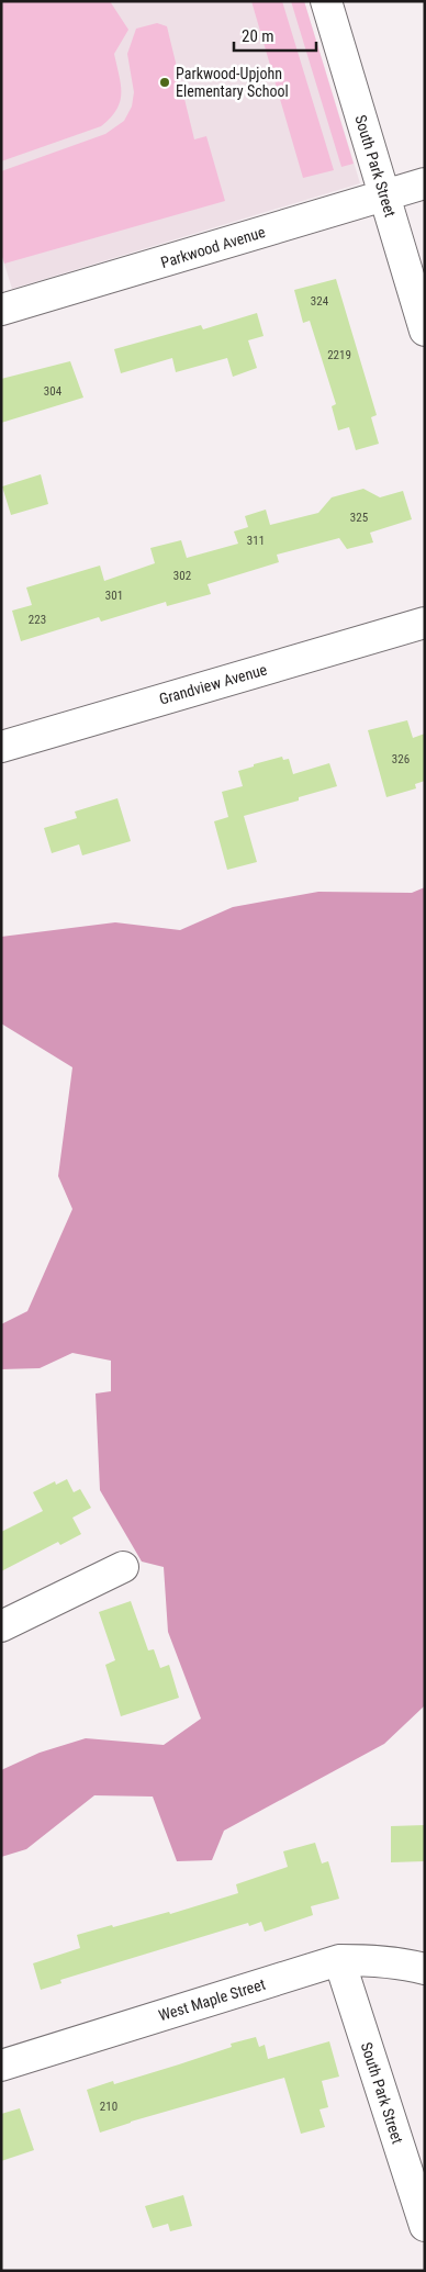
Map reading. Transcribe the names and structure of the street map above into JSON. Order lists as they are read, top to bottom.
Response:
{
  "streets": {
    "street": [
      "South Park Street",
      "Parkwood Avenue",
      "Grandview Avenue",
      "West Maple Street"
    ]
  },
  "crossings": [
    ["South Park Street", "Parkwood Avenue"],
    ["South Park Street", "West Maple Street"]
  ],
  "places": ["Parkwood-Upjohn Elementary School"],
  "house_numbers": [
    "324",
    "2219",
    "304",
    "325",
    "311",
    "302",
    "301",
    "223",
    "326",
    "210"
  ],
  "scale_bar": "20 m"
}
